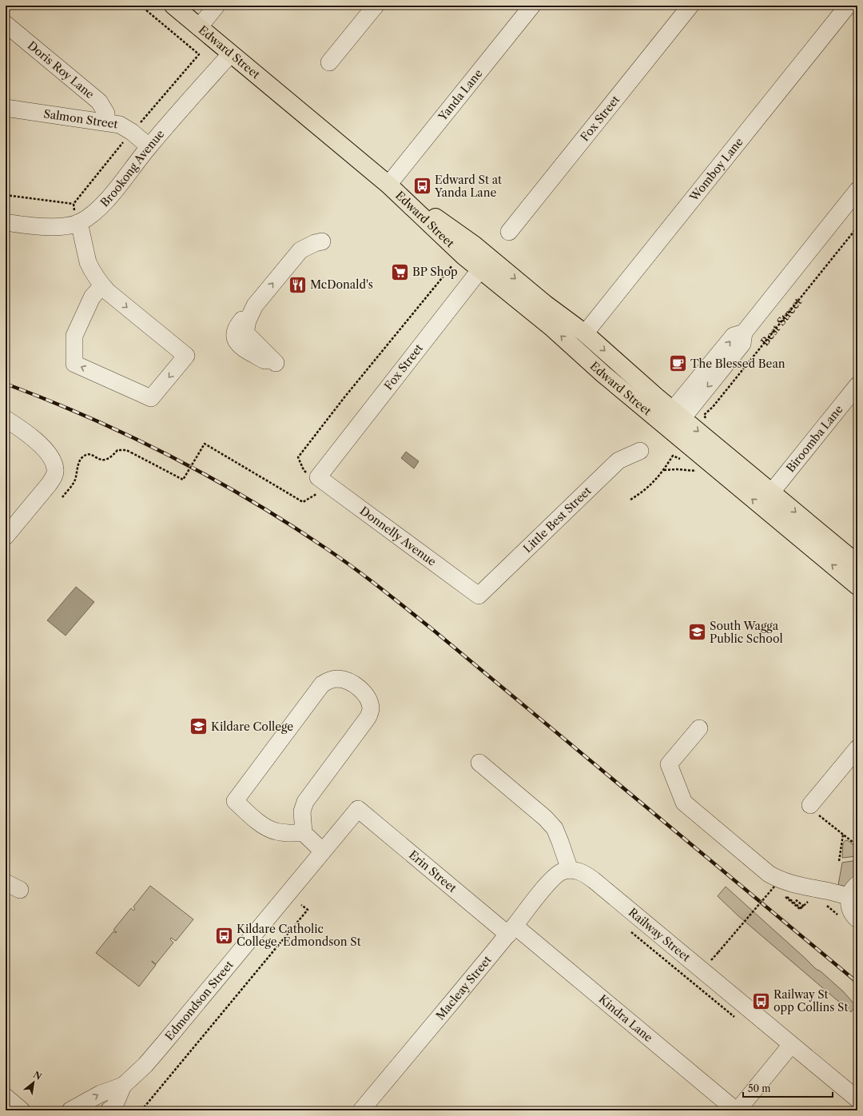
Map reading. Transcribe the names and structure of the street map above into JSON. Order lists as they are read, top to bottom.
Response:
{
  "streets": {
    "highway": ["Edward Street"],
    "street": [
      "Doris Roy Lane",
      "Yanda Lane",
      "Fox Street",
      "Salmon Street",
      "Brookong Avenue",
      "Womboy Lane",
      "Best Street",
      "Biroomba Lane",
      "Little Best Street",
      "Donnelly Avenue",
      "Erin Street",
      "Railway Street",
      "Macleay Street",
      "Edmondson Street",
      "Kindra Lane"
    ]
  },
  "crossings": [
    ["Edward Street", "Yanda Lane"],
    ["Edward Street", "Fox Street"],
    ["Edward Street", "Brookong Avenue"],
    ["Edward Street", "Womboy Lane"],
    ["Edward Street", "Best Street"],
    ["Edward Street", "Biroomba Lane"],
    ["Doris Roy Lane", "Salmon Street"],
    ["Fox Street", "Donnelly Avenue"],
    ["Salmon Street", "Brookong Avenue"],
    ["Little Best Street", "Donnelly Avenue"],
    ["Erin Street", "Macleay Street"],
    ["Erin Street", "Edmondson Street"],
    ["Erin Street", "Kindra Lane"],
    ["Railway Street", "Macleay Street"],
    ["Macleay Street", "Kindra Lane"]
  ],
  "places": {
    "bus stop": ["Edward St at Yanda Lane", "Kildare Catholic College, Edmondson St", "Railway St opp Collins St"],
    "supermarket": ["BP Shop"],
    "restaurant": ["McDonald's"],
    "cafe": ["The Blessed Bean"],
    "school or university": ["South Wagga Public School", "Kildare College"]
  },
  "scale_bar": "50 m",
  "north": "top right"
}
